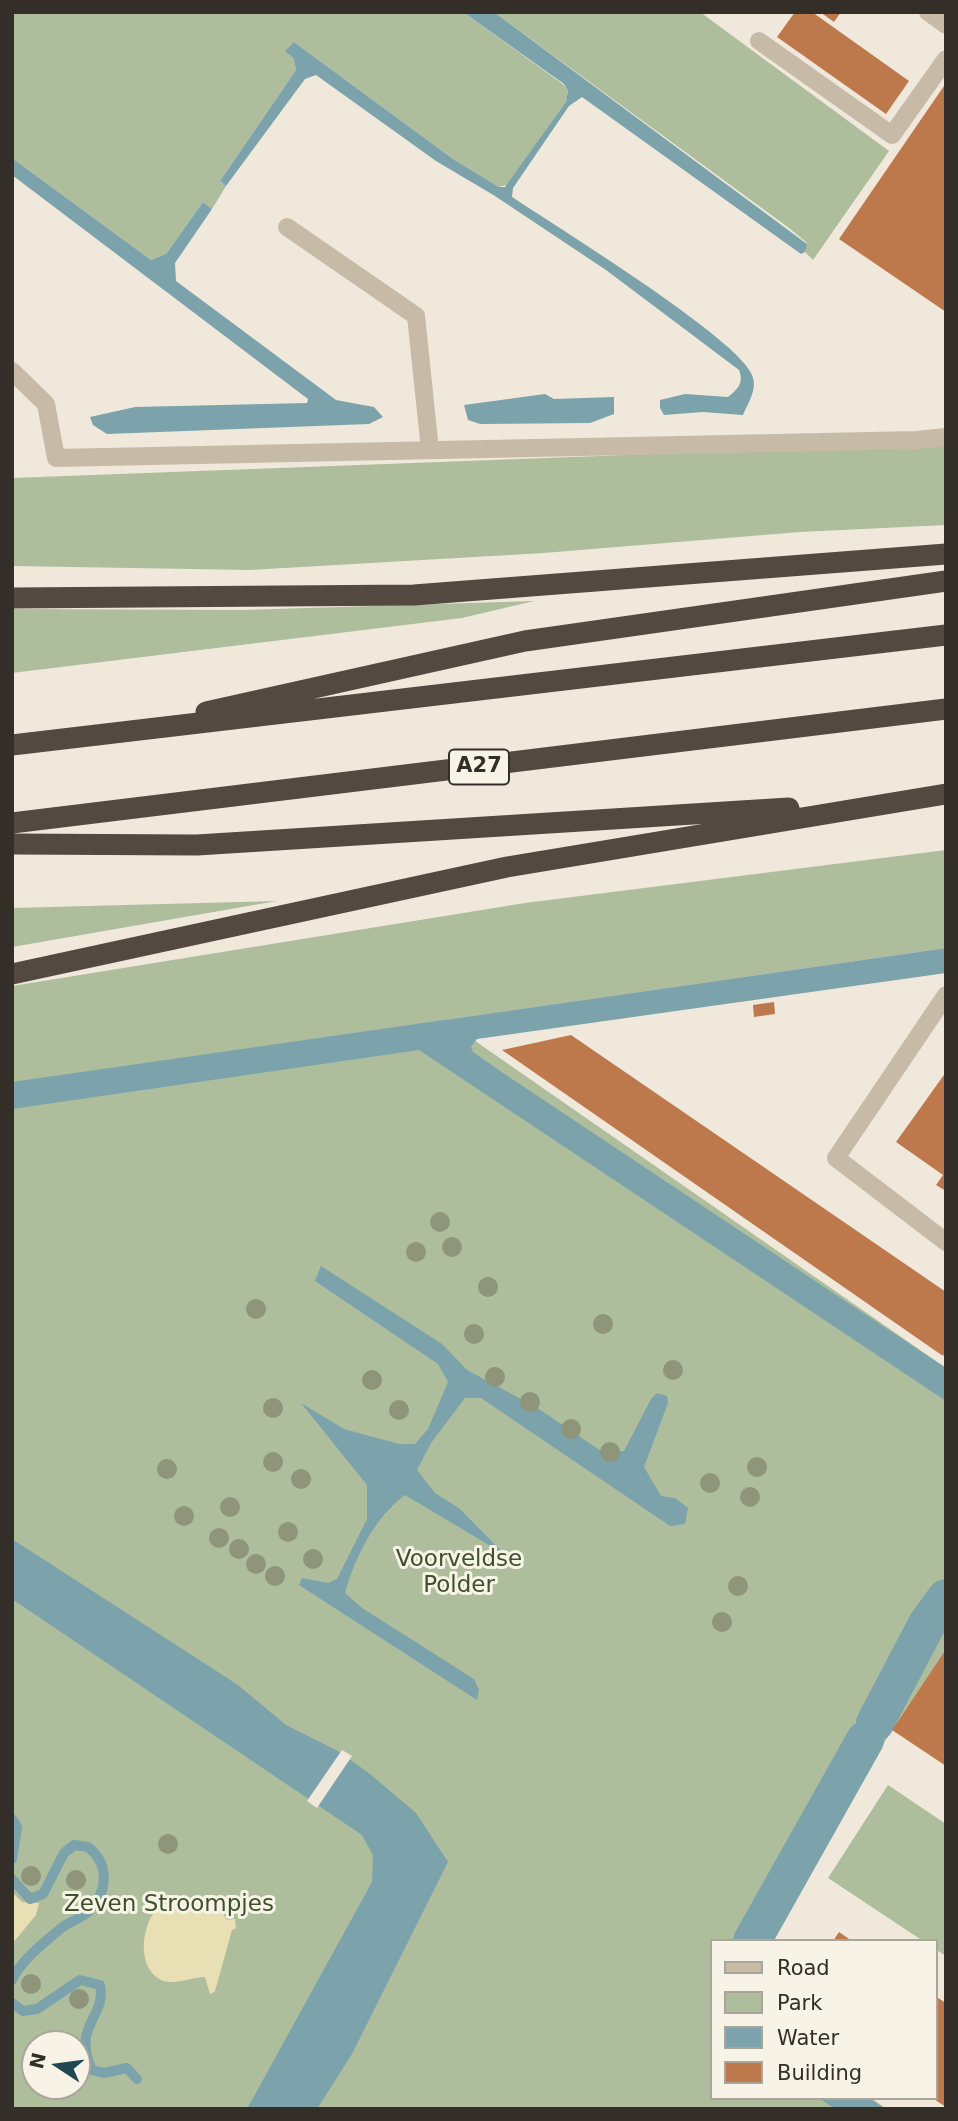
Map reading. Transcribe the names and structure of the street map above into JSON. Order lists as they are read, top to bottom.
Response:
{
  "streets": {
    "highway": ["A27"]
  },
  "parks": ["Voorveldse Polder", "Zeven Stroompjes"],
  "legend": [
    "Road",
    "Park",
    "Water",
    "Building"
  ],
  "north": "left"
}
